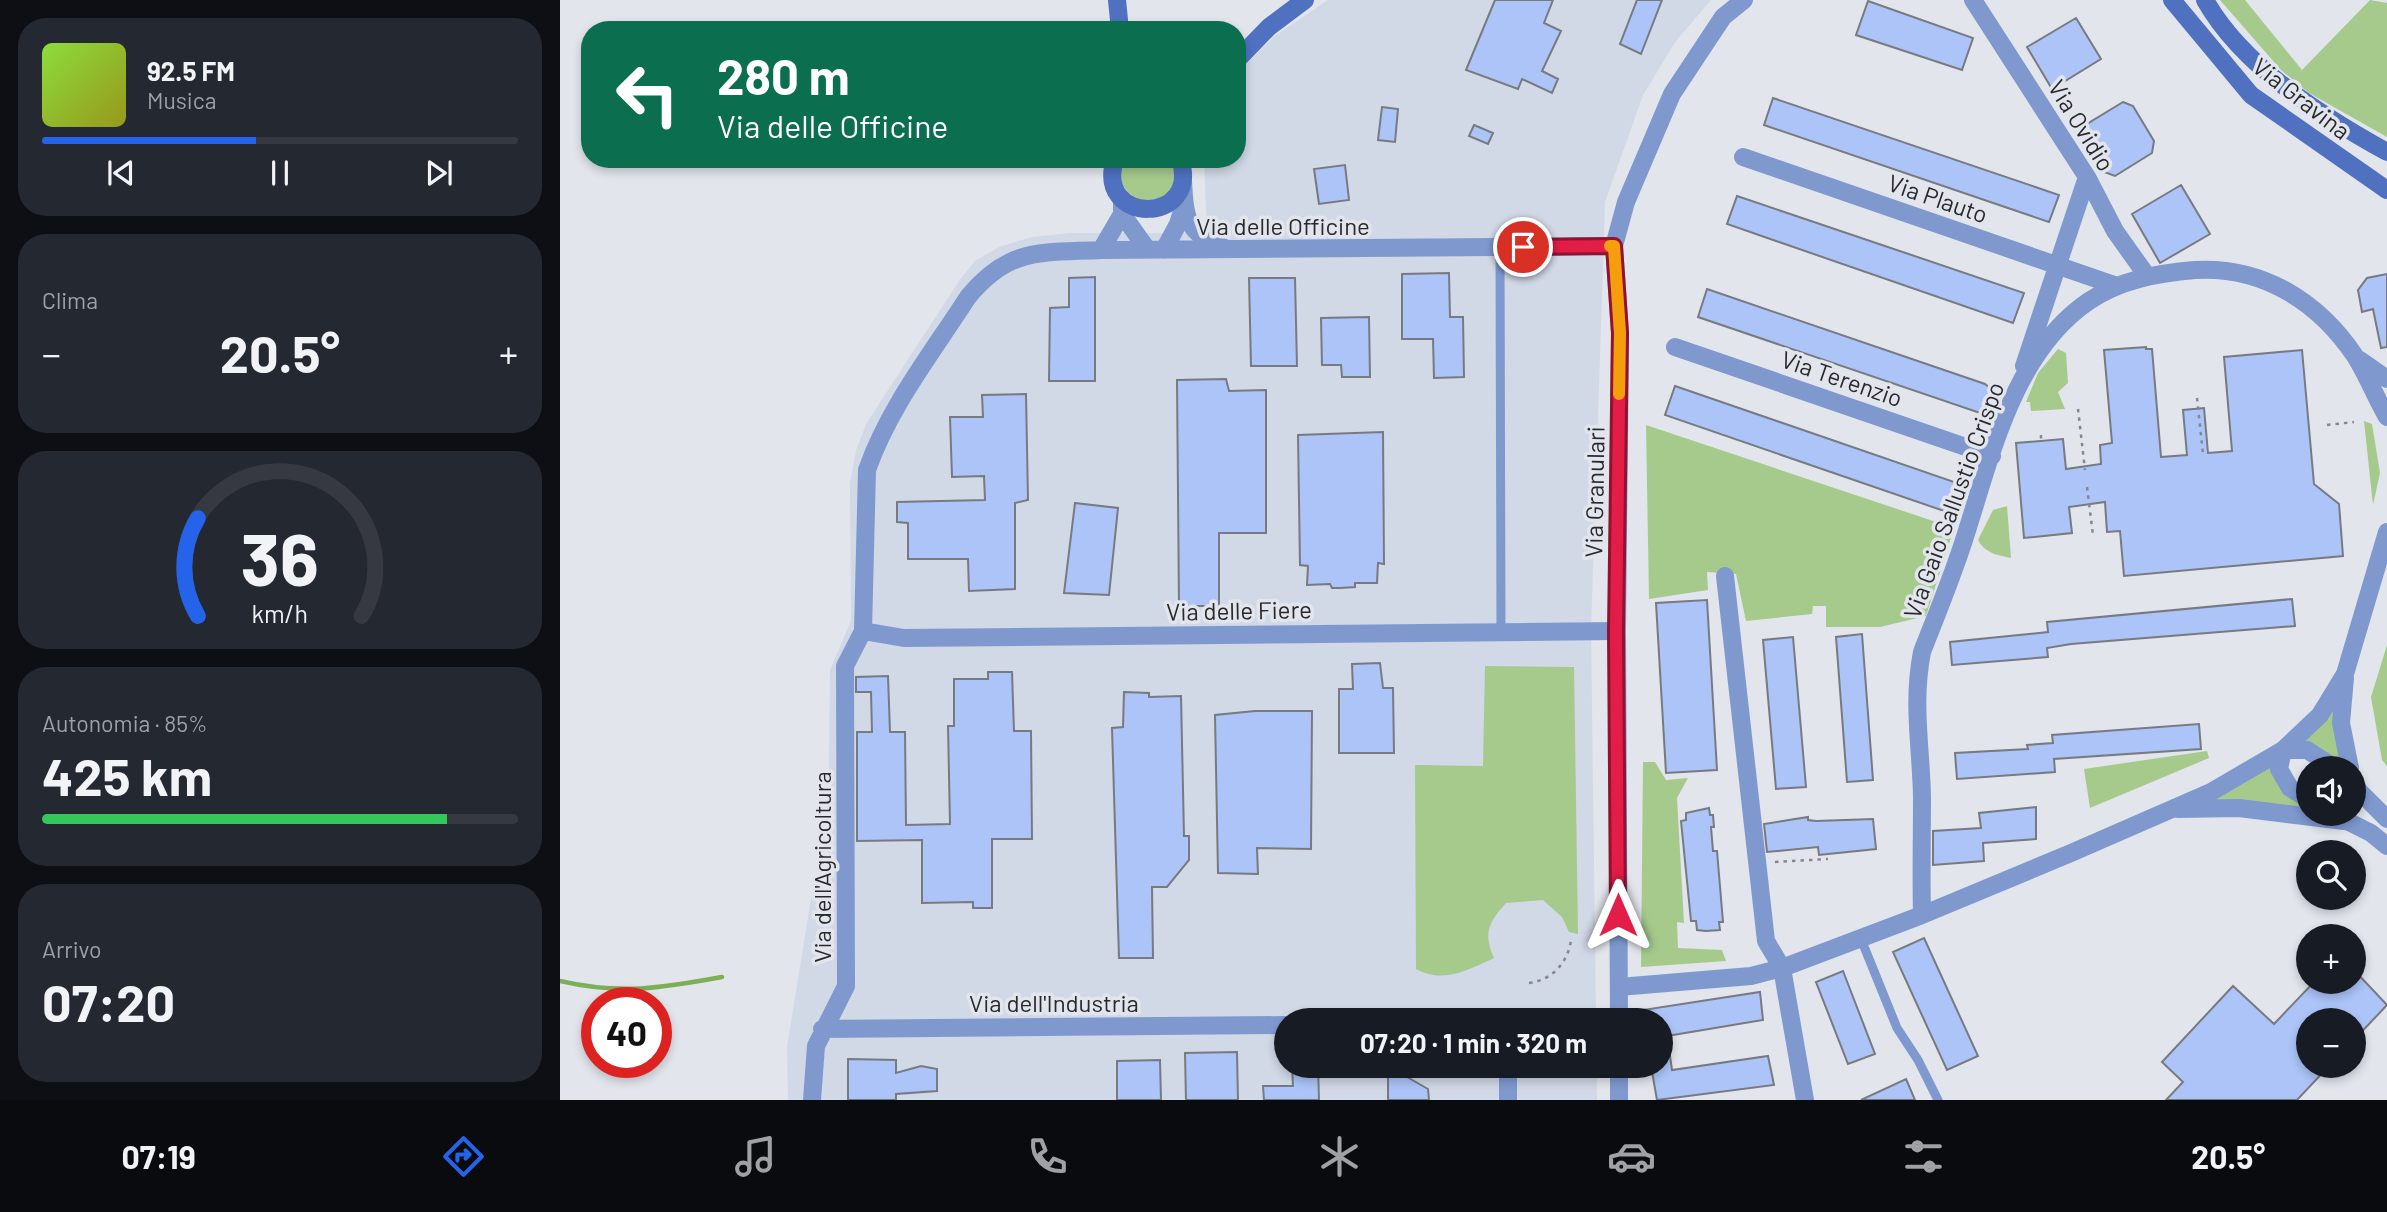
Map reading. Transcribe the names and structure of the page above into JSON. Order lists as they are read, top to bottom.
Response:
{
  "streets": {
    "main road": ["Via Gravina"],
    "street": [
      "Via Ovidio",
      "Via Plauto",
      "Via delle Officine",
      "Via Terenzio",
      "Via Granulari",
      "Via Gaio Sallustio Crispo",
      "Via delle Fiere",
      "Via dell'Agricoltura",
      "Via dell'Industria"
    ]
  },
  "crossings": [
    ["Via Ovidio", "Via Gaio Sallustio Crispo"],
    ["Via Plauto", "Via Gaio Sallustio Crispo"],
    ["Via delle Officine", "Via Granulari"],
    ["Via delle Officine", "Via delle Fiere"],
    ["Via delle Officine", "Via dell'Agricoltura"],
    ["Via Terenzio", "Via Gaio Sallustio Crispo"],
    ["Via Granulari", "Via delle Fiere"],
    ["Via delle Fiere", "Via dell'Agricoltura"],
    ["Via dell'Agricoltura", "Via dell'Industria"]
  ],
  "page": {
    "turn": ["280 m", "Via delle Officine"],
    "song": ["92.5 FM", "Musica"],
    "tile": [
      "Clima",
      ["Autonomia · 85%", "425 km"],
      ["Arrivo", "07:20"]
    ],
    "heat": ["−", "20.5°", "+"],
    "map_buttons": ["+", "−"],
    "limit": "40",
    "trip": "07:20 · 1 min · 320 m",
    "tabs": ["07:19", "20.5°"],
    "gauge": ["36", "km/h"]
  }
}
